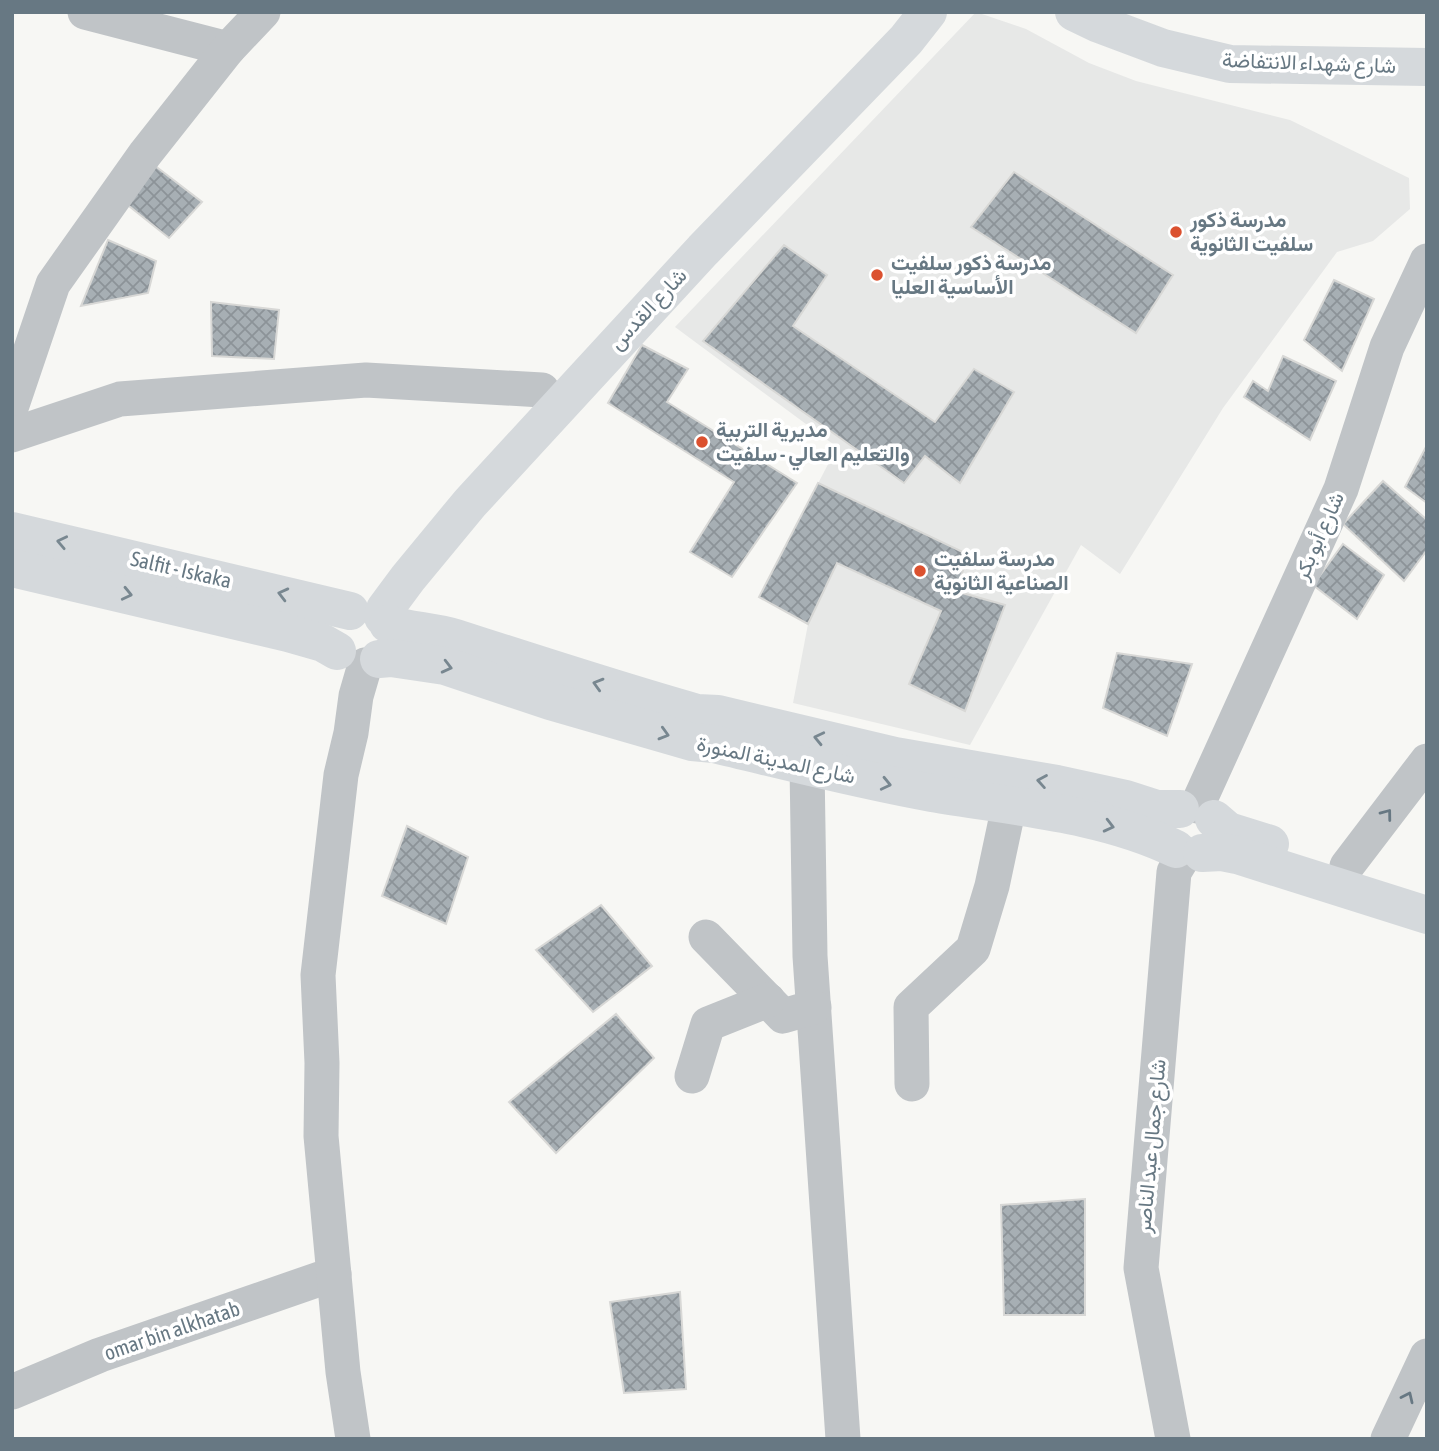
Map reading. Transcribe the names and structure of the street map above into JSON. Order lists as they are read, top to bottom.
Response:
{
  "streets": {
    "main road": [
      "شارع شهداء الانتفاضة",
      "شارع القدس",
      "Salfit - Iskaka",
      "شارع المدينة المنورة"
    ],
    "street": ["شارع أبو بكر", "شارع جمال عبد الناصر", "omar bin alkhatab"]
  },
  "crossings": [
    ["شارع القدس", "Salfit - Iskaka"],
    ["شارع القدس", "شارع المدينة المنورة"],
    ["شارع أبو بكر", "شارع المدينة المنورة"],
    ["شارع أبو بكر", "شارع جمال عبد الناصر"],
    ["Salfit - Iskaka", "شارع المدينة المنورة"],
    ["شارع المدينة المنورة", "شارع جمال عبد الناصر"]
  ],
  "places": [
    "مدرسة ذكور سلفيت الثانوية",
    "مدرسة ذكور سلفيت الأساسية العليا",
    "مديرية التربية والتعليم العالي - سلفيت",
    "مدرسة سلفيت الصناعية الثانوية"
  ]
}
